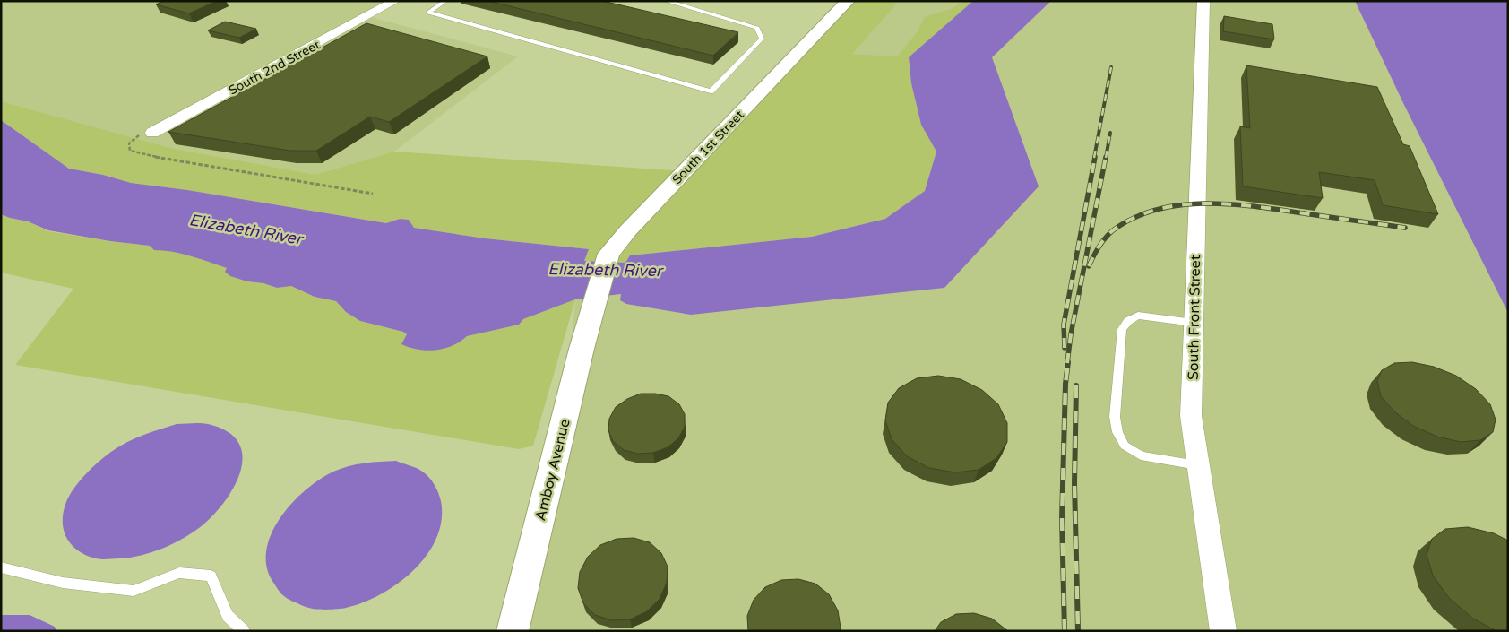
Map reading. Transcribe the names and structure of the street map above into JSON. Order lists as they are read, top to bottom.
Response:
{
  "streets": {
    "street": [
      "South 2nd Street",
      "South 1st Street",
      "South Front Street",
      "Amboy Avenue"
    ]
  },
  "crossings": [
    ["South 1st Street", "Amboy Avenue"]
  ],
  "water": ["Elizabeth River"]
}
